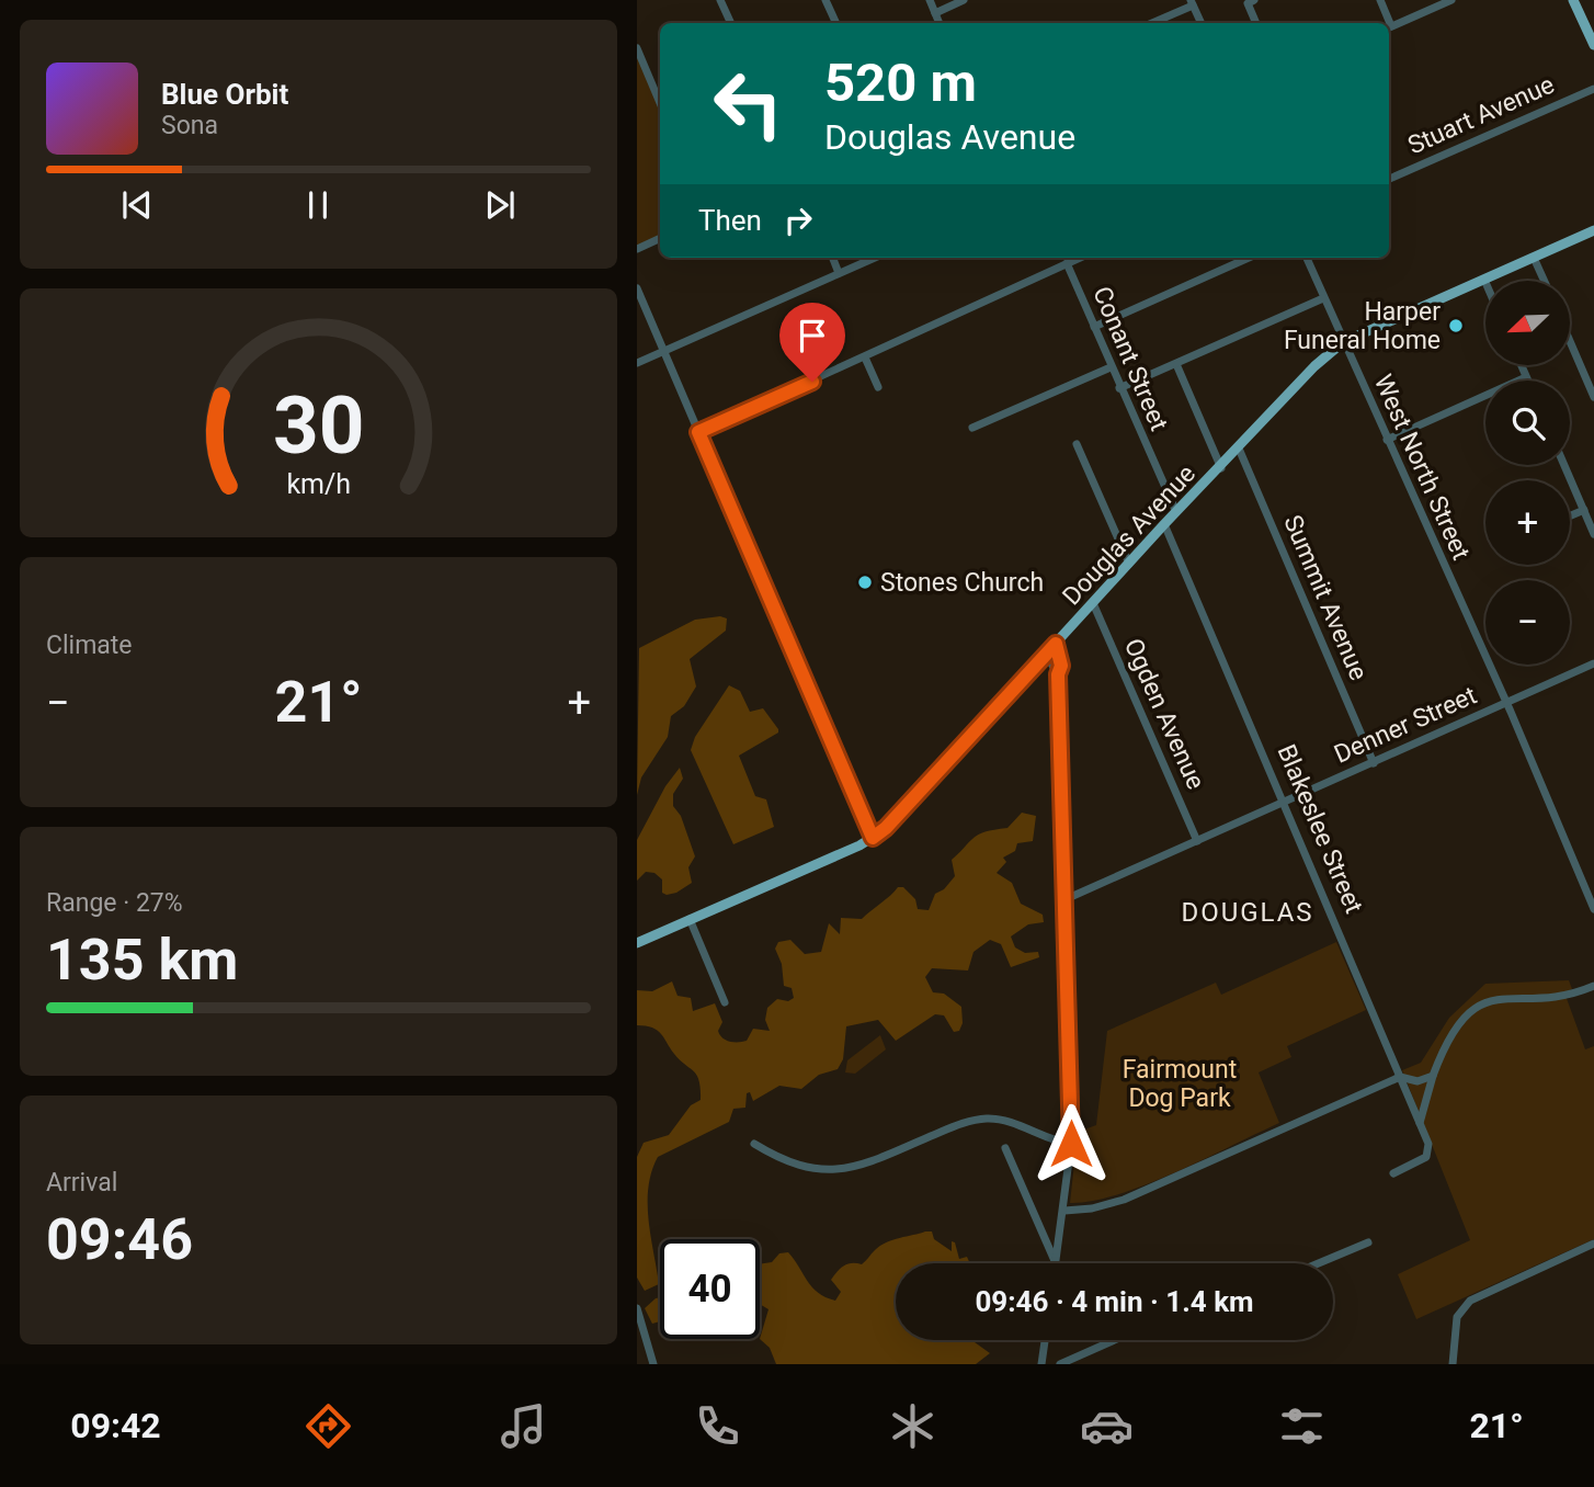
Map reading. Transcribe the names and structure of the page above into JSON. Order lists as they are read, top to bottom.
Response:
{
  "streets": {
    "main road": ["Douglas Avenue"],
    "street": [
      "Stuart Avenue",
      "Conant Street",
      "West North Street",
      "Summit Avenue",
      "Ogden Avenue",
      "Denner Street",
      "Blakeslee Street"
    ]
  },
  "crossings": [
    ["Conant Street", "Douglas Avenue"],
    ["West North Street", "Douglas Avenue"],
    ["West North Street", "Denner Street"],
    ["Douglas Avenue", "Summit Avenue"],
    ["Douglas Avenue", "Ogden Avenue"],
    ["Douglas Avenue", "Blakeslee Street"],
    ["Summit Avenue", "Denner Street"],
    ["Ogden Avenue", "Denner Street"],
    ["Denner Street", "Blakeslee Street"]
  ],
  "districts": ["DOUGLAS"],
  "parks": ["Fairmount Dog Park"],
  "places": ["Harper Funeral Home", "Stones Church"],
  "north": "bottom left",
  "page": {
    "turn": ["520 m", "Douglas Avenue"],
    "song": ["Blue Orbit", "Sona"],
    "then": "Then",
    "map_buttons": ["+", "−"],
    "tile": [
      "Climate",
      ["Range · 27%", "135 km"],
      ["Arrival", "09:46"]
    ],
    "heat": ["−", "21°", "+"],
    "limit": "40",
    "trip": "09:46 · 4 min · 1.4 km",
    "tabs": ["09:42", "21°"],
    "gauge": ["30", "km/h"]
  }
}
